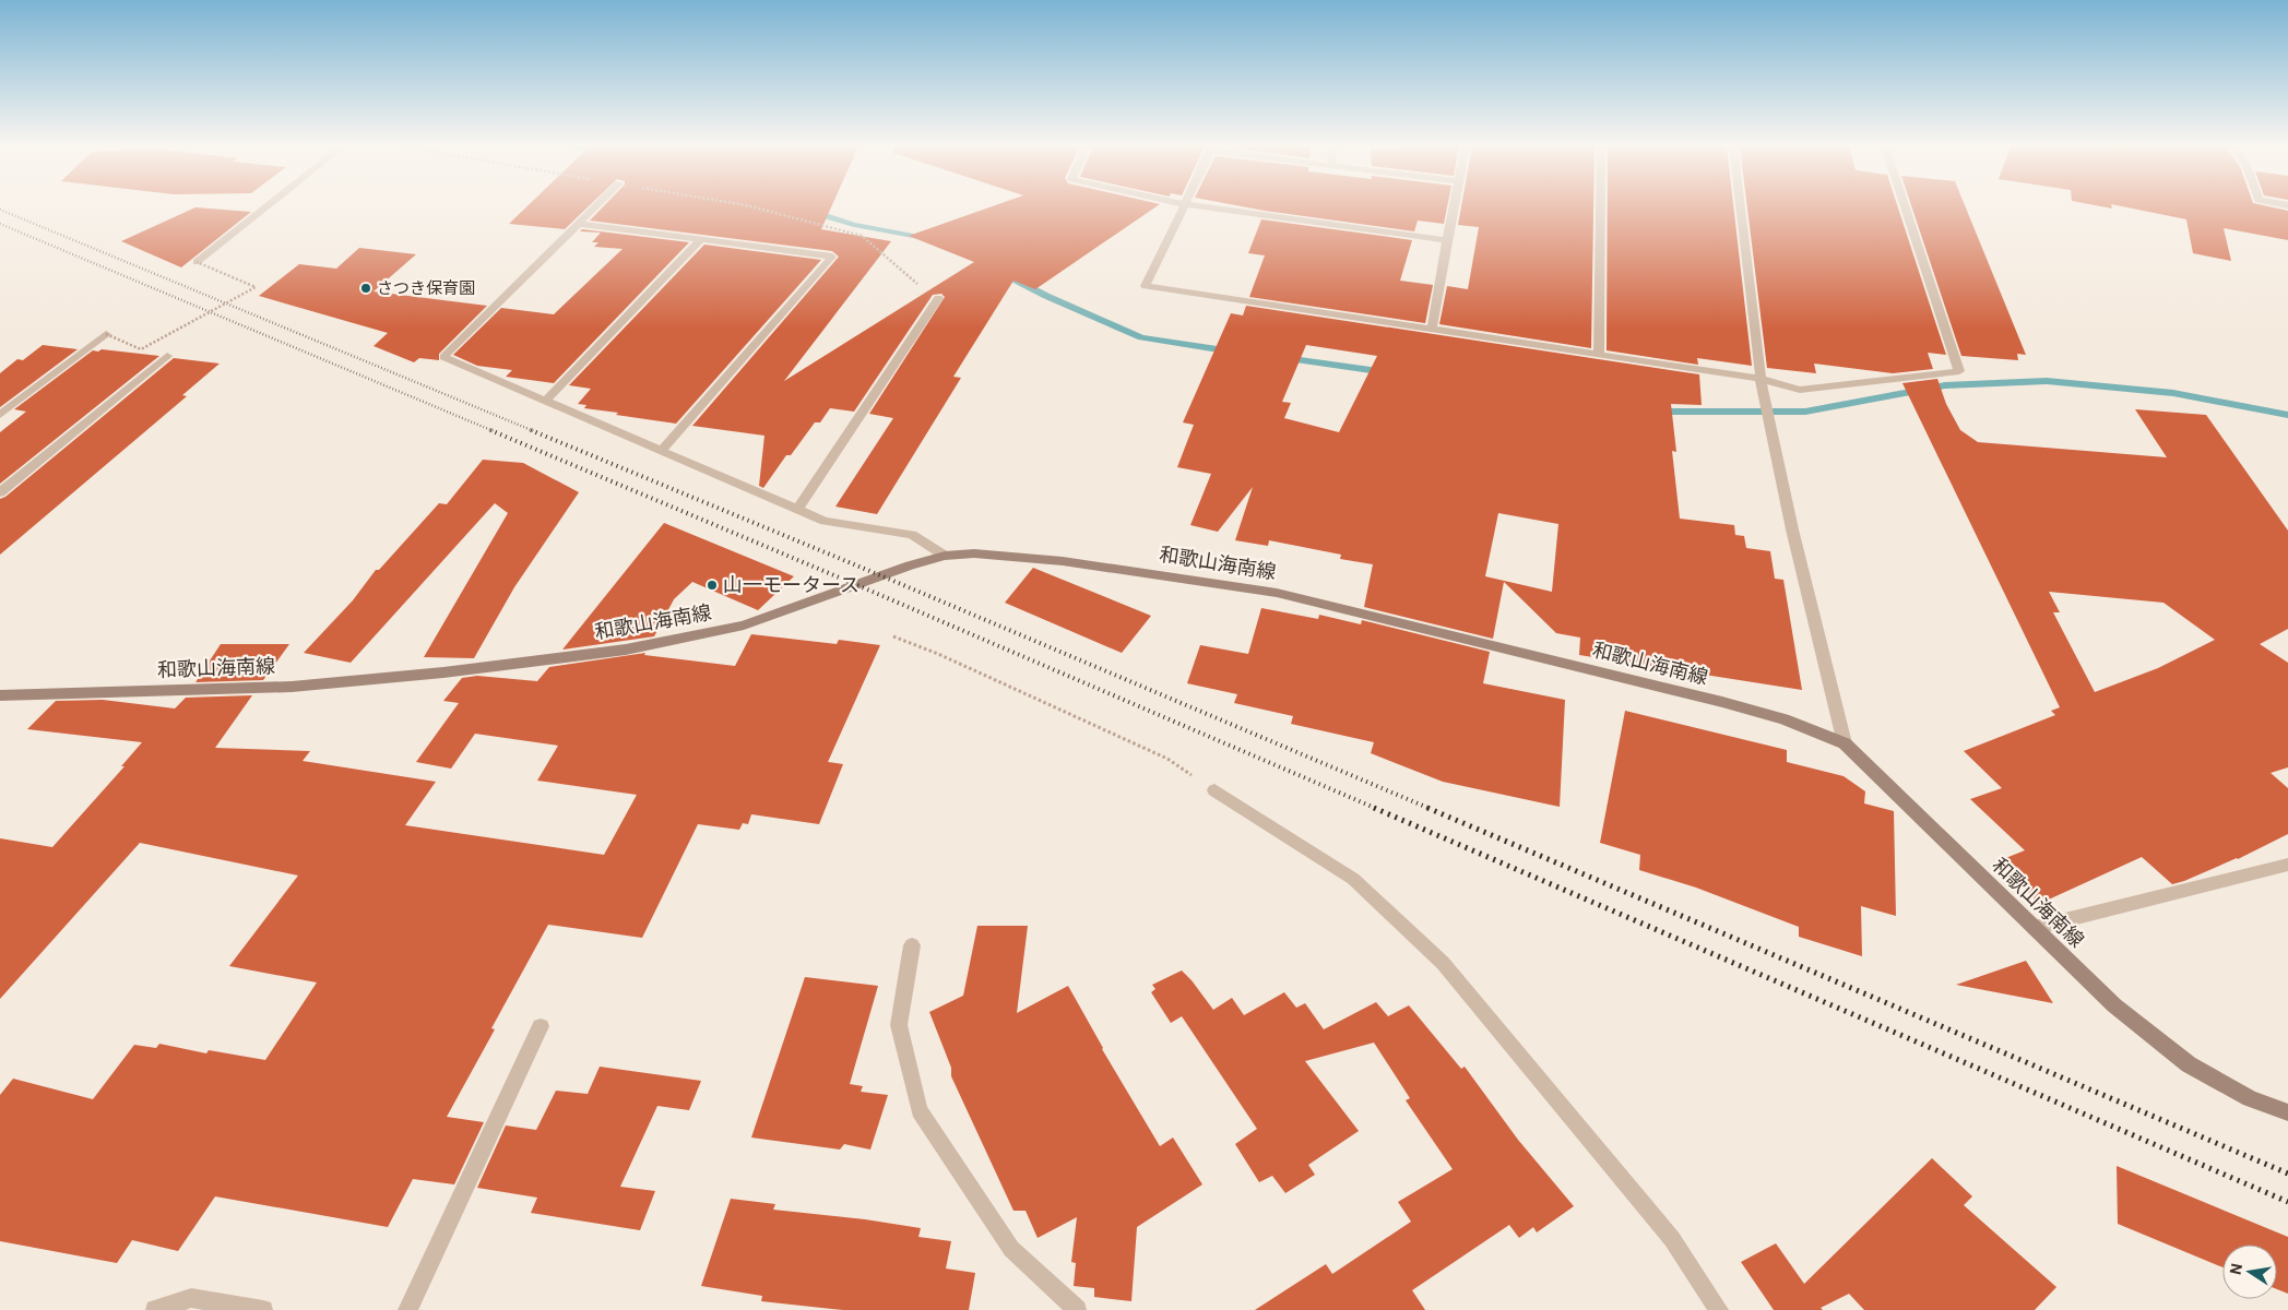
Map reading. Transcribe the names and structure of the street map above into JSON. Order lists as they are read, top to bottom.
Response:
{
  "streets": {
    "main road": ["和歌山海南線"]
  },
  "places": ["さつき保育園", "山一モータース"],
  "north": "left"
}
